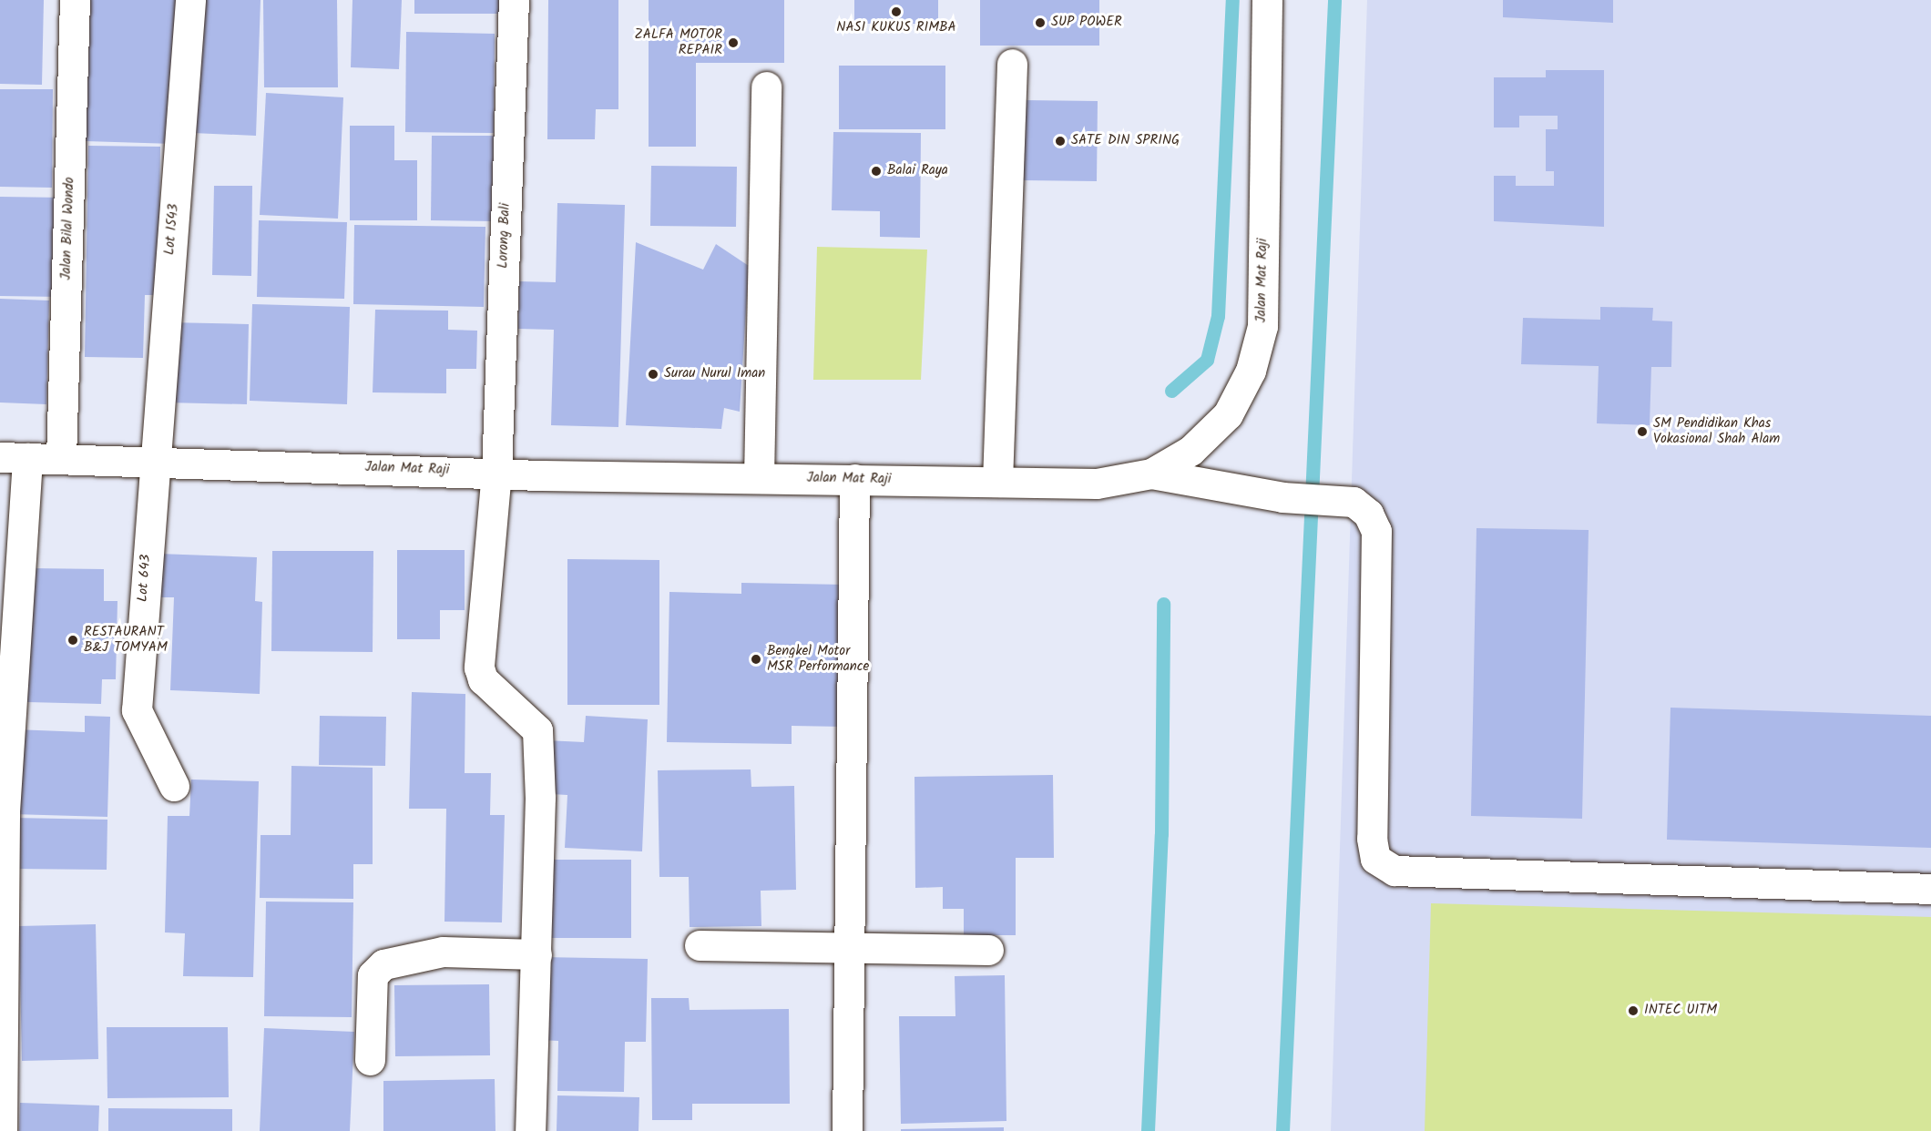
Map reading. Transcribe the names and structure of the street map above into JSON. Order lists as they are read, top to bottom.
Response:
{
  "streets": {
    "street": [
      "Jalan Bilal Wondo",
      "Lot 1543",
      "Lorong Bali",
      "Jalan Mat Raji",
      "Lot 643"
    ]
  },
  "crossings": [
    ["Jalan Bilal Wondo", "Jalan Mat Raji"],
    ["Lot 1543", "Jalan Mat Raji"],
    ["Lot 1543", "Lot 643"],
    ["Lorong Bali", "Jalan Mat Raji"],
    ["Jalan Mat Raji", "Lot 643"]
  ],
  "places": [
    "NASI KUKUS RIMBA",
    "SUP POWER",
    "ZALFA MOTOR REPAIR",
    "SATE DIN SPRING",
    "Balai Raya",
    "Surau Nurul Iman",
    "SM Pendidikan Khas Vokasional Shah Alam",
    "RESTAURANT B&J TOMYAM",
    "Bengkel Motor MSR Performance",
    "INTEC UITM"
  ]
}
